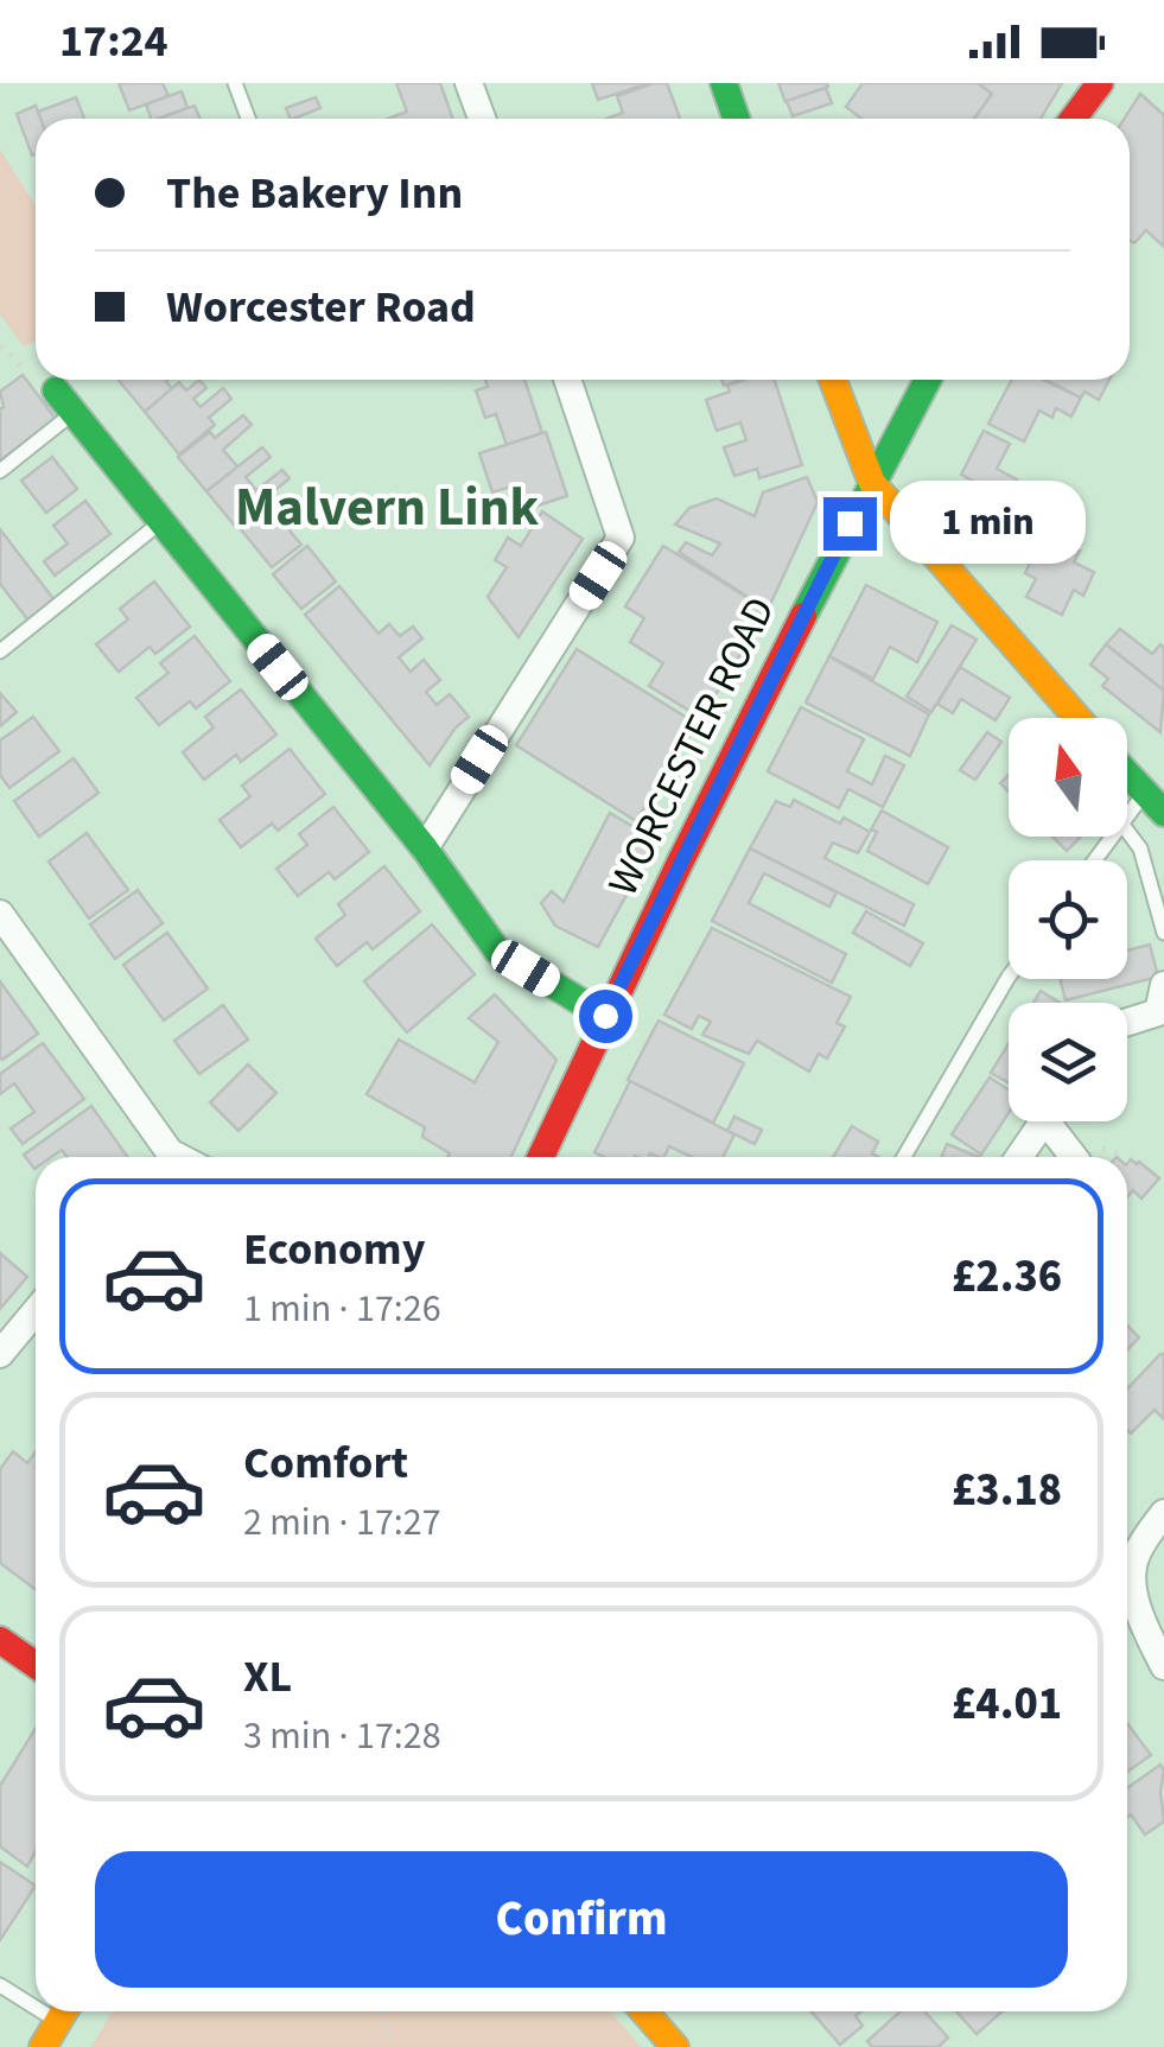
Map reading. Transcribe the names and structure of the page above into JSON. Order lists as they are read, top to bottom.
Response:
{
  "streets": {
    "main road": ["WORCESTER ROAD"]
  },
  "districts": ["Malvern Link"],
  "north": "top",
  "page": {
    "status": "17:24",
    "banner": ["The Bakery Inn", "Worcester Road"],
    "bubble": "1 min",
    "list": [
      {
        "name": "Economy",
        "note": "1 min · 17:26",
        "value": "£2.36"
      },
      {
        "name": "Comfort",
        "note": "2 min · 17:27",
        "value": "£3.18"
      },
      {
        "name": "XL",
        "note": "3 min · 17:28",
        "value": "£4.01"
      }
    ],
    "buttons": "Confirm"
  }
}
